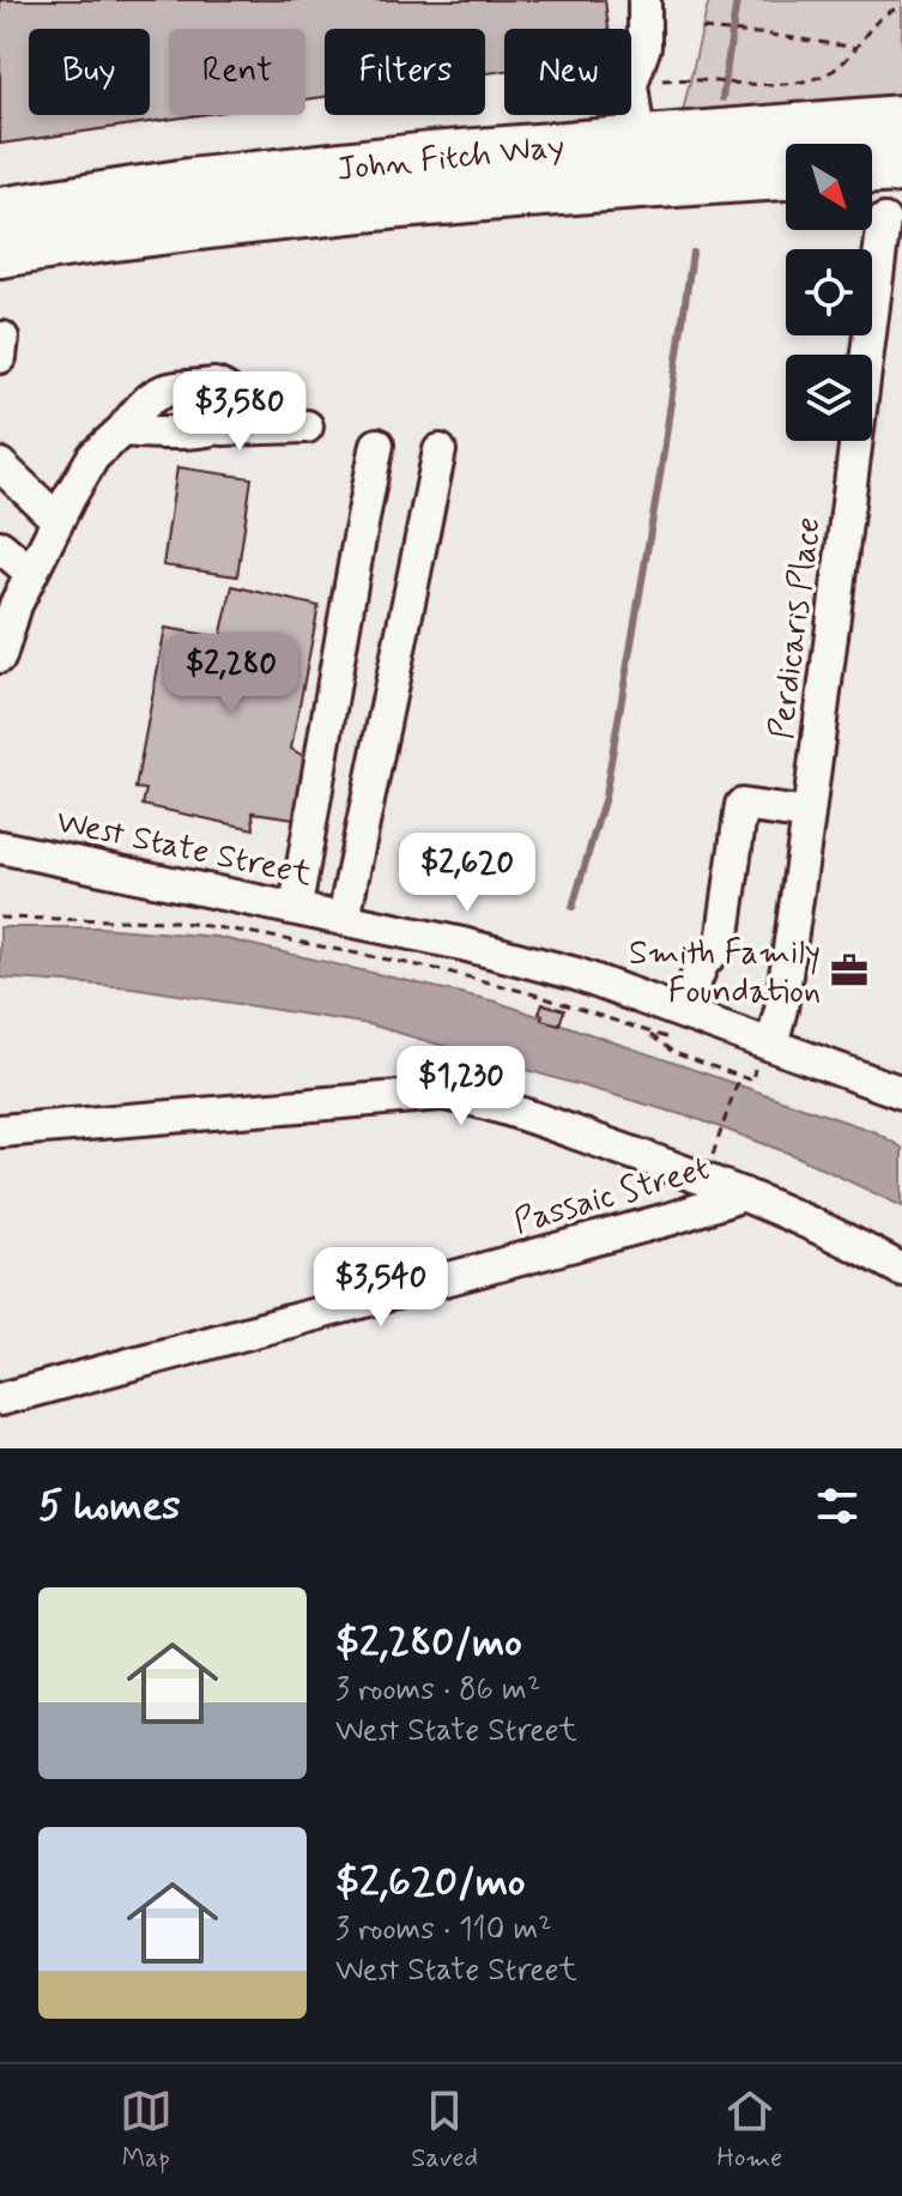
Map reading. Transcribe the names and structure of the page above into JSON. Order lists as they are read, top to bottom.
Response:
{
  "streets": {
    "highway": ["John Fitch Way"],
    "street": ["Perdicaris Place", "West State Street", "Passaic Street"]
  },
  "crossings": [
    ["Perdicaris Place", "West State Street"]
  ],
  "places": {
    "office": ["Smith Family Foundation"]
  },
  "north": "bottom right",
  "page": {
    "chip": [
      "Buy",
      "Rent",
      "Filters",
      "New"
    ],
    "price": [
      "$3,580",
      "$2,280",
      "$2,620",
      "$1,230",
      "$3,540"
    ],
    "heading": "5 homes",
    "list": [
      {
        "name": "$2,280/mo",
        "note": "3 rooms · 86 m² · West State Street"
      },
      {
        "name": "$2,620/mo",
        "note": "3 rooms · 110 m² · West State Street"
      }
    ],
    "tabs": ["Map", "Saved", "Home"]
  }
}
